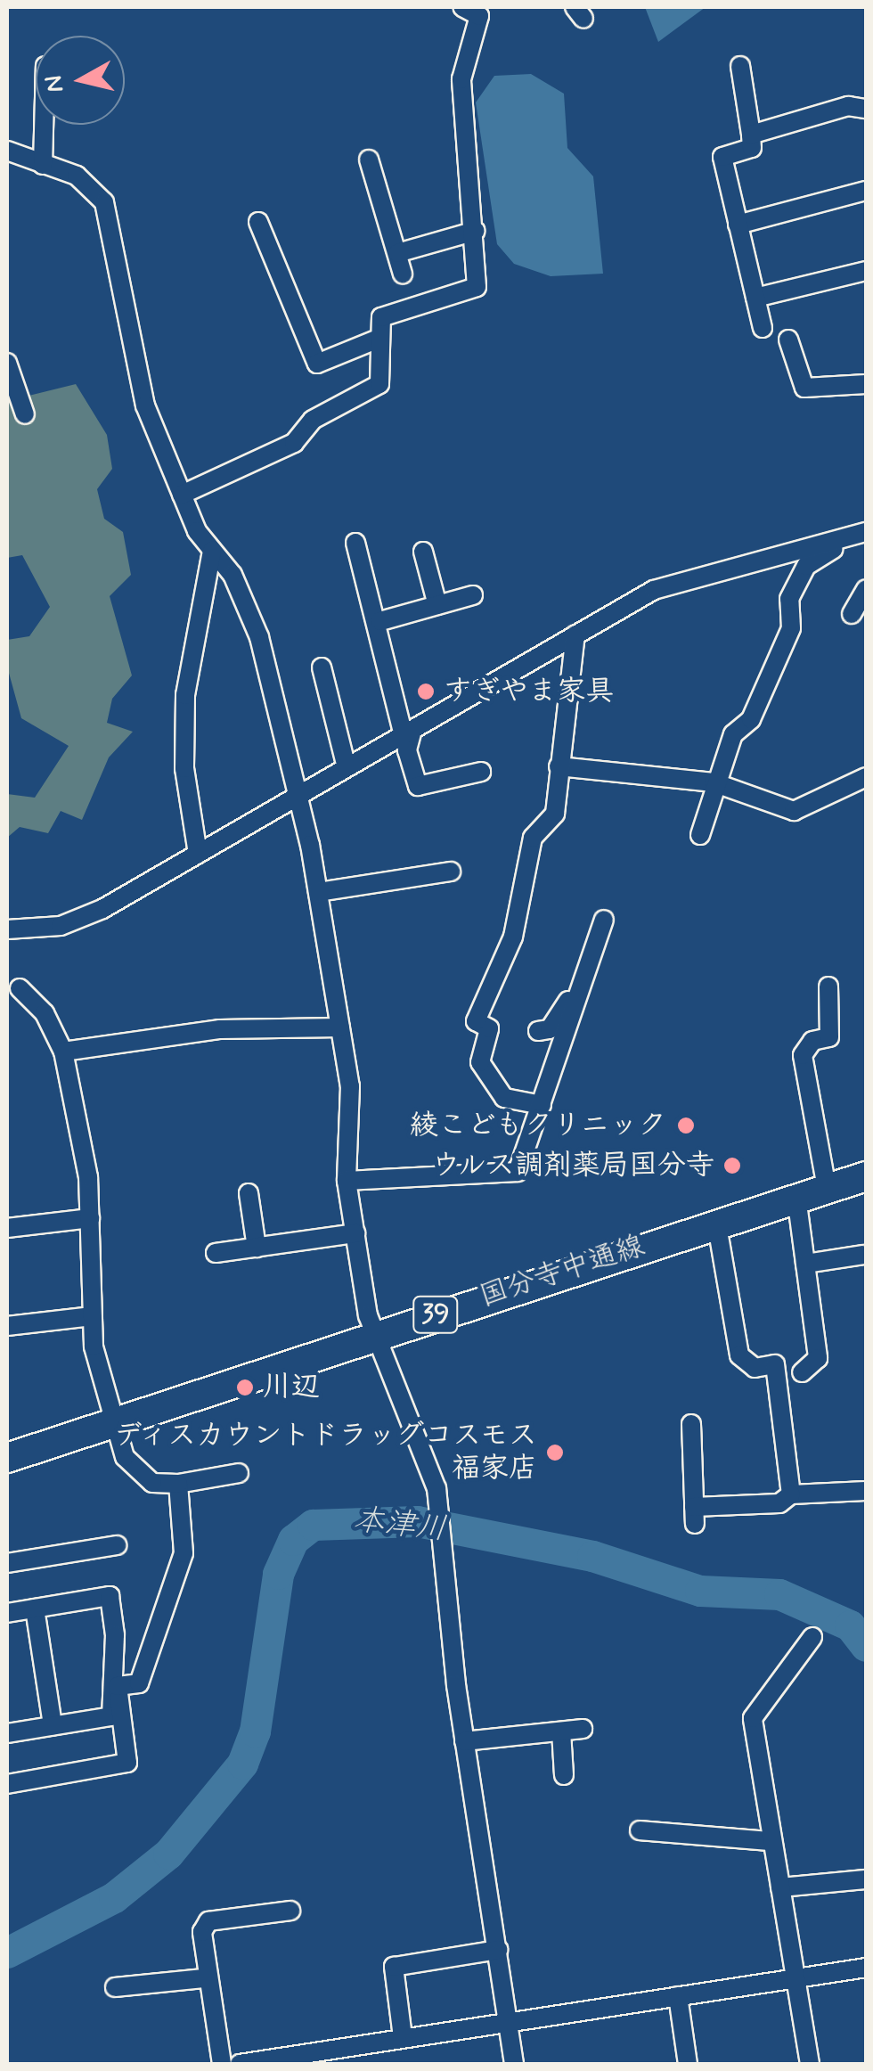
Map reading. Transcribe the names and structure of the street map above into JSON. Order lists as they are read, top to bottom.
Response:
{
  "streets": {
    "main road": ["国分寺中通線", "39"]
  },
  "water": ["本津川"],
  "places": [
    "すぎやま家具",
    "綾こどもクリニック",
    "ウルス調剤薬局国分寺",
    "川辺",
    "ディスカウントドラッグコスモス 福家店"
  ],
  "north": "left"
}
